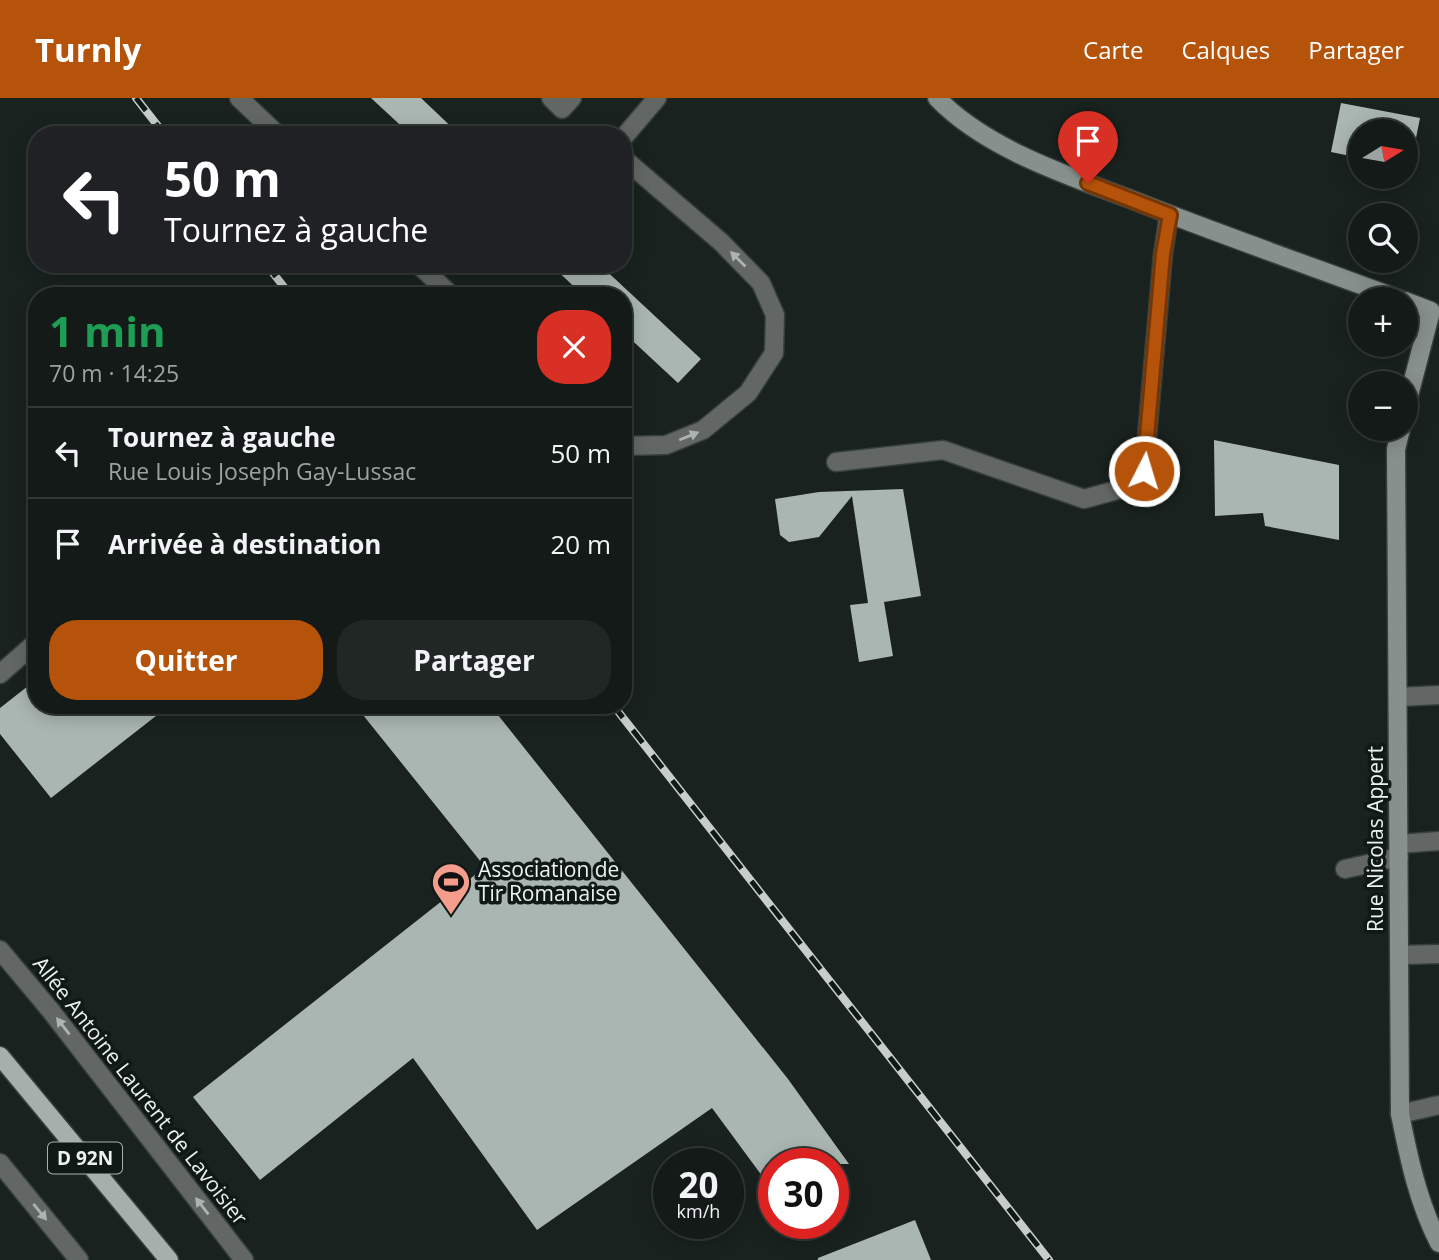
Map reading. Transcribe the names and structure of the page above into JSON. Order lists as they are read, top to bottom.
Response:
{
  "streets": {
    "main road": ["D 92N"],
    "street": ["Rue Nicolas Appert", "Allée Antoine Laurent de Lavoisier"]
  },
  "places": {
    "sports": ["Association de Tir Romanaise"]
  },
  "north": "right",
  "page": {
    "header": "Turnly",
    "nav": ["Carte", "Calques", "Partager"],
    "map_buttons": ["+", "−"],
    "turn": ["50 m", "Tournez à gauche"],
    "heading": ["1 min", "70 m · 14:25"],
    "list": [
      {
        "name": "Tournez à gauche",
        "note": "Rue Louis Joseph Gay-Lussac",
        "value": "50 m"
      },
      {
        "name": "Arrivée à destination",
        "value": "20 m"
      }
    ],
    "buttons": ["Quitter", "Partager"],
    "speed": "20 km/h",
    "limit": "30"
  }
}
